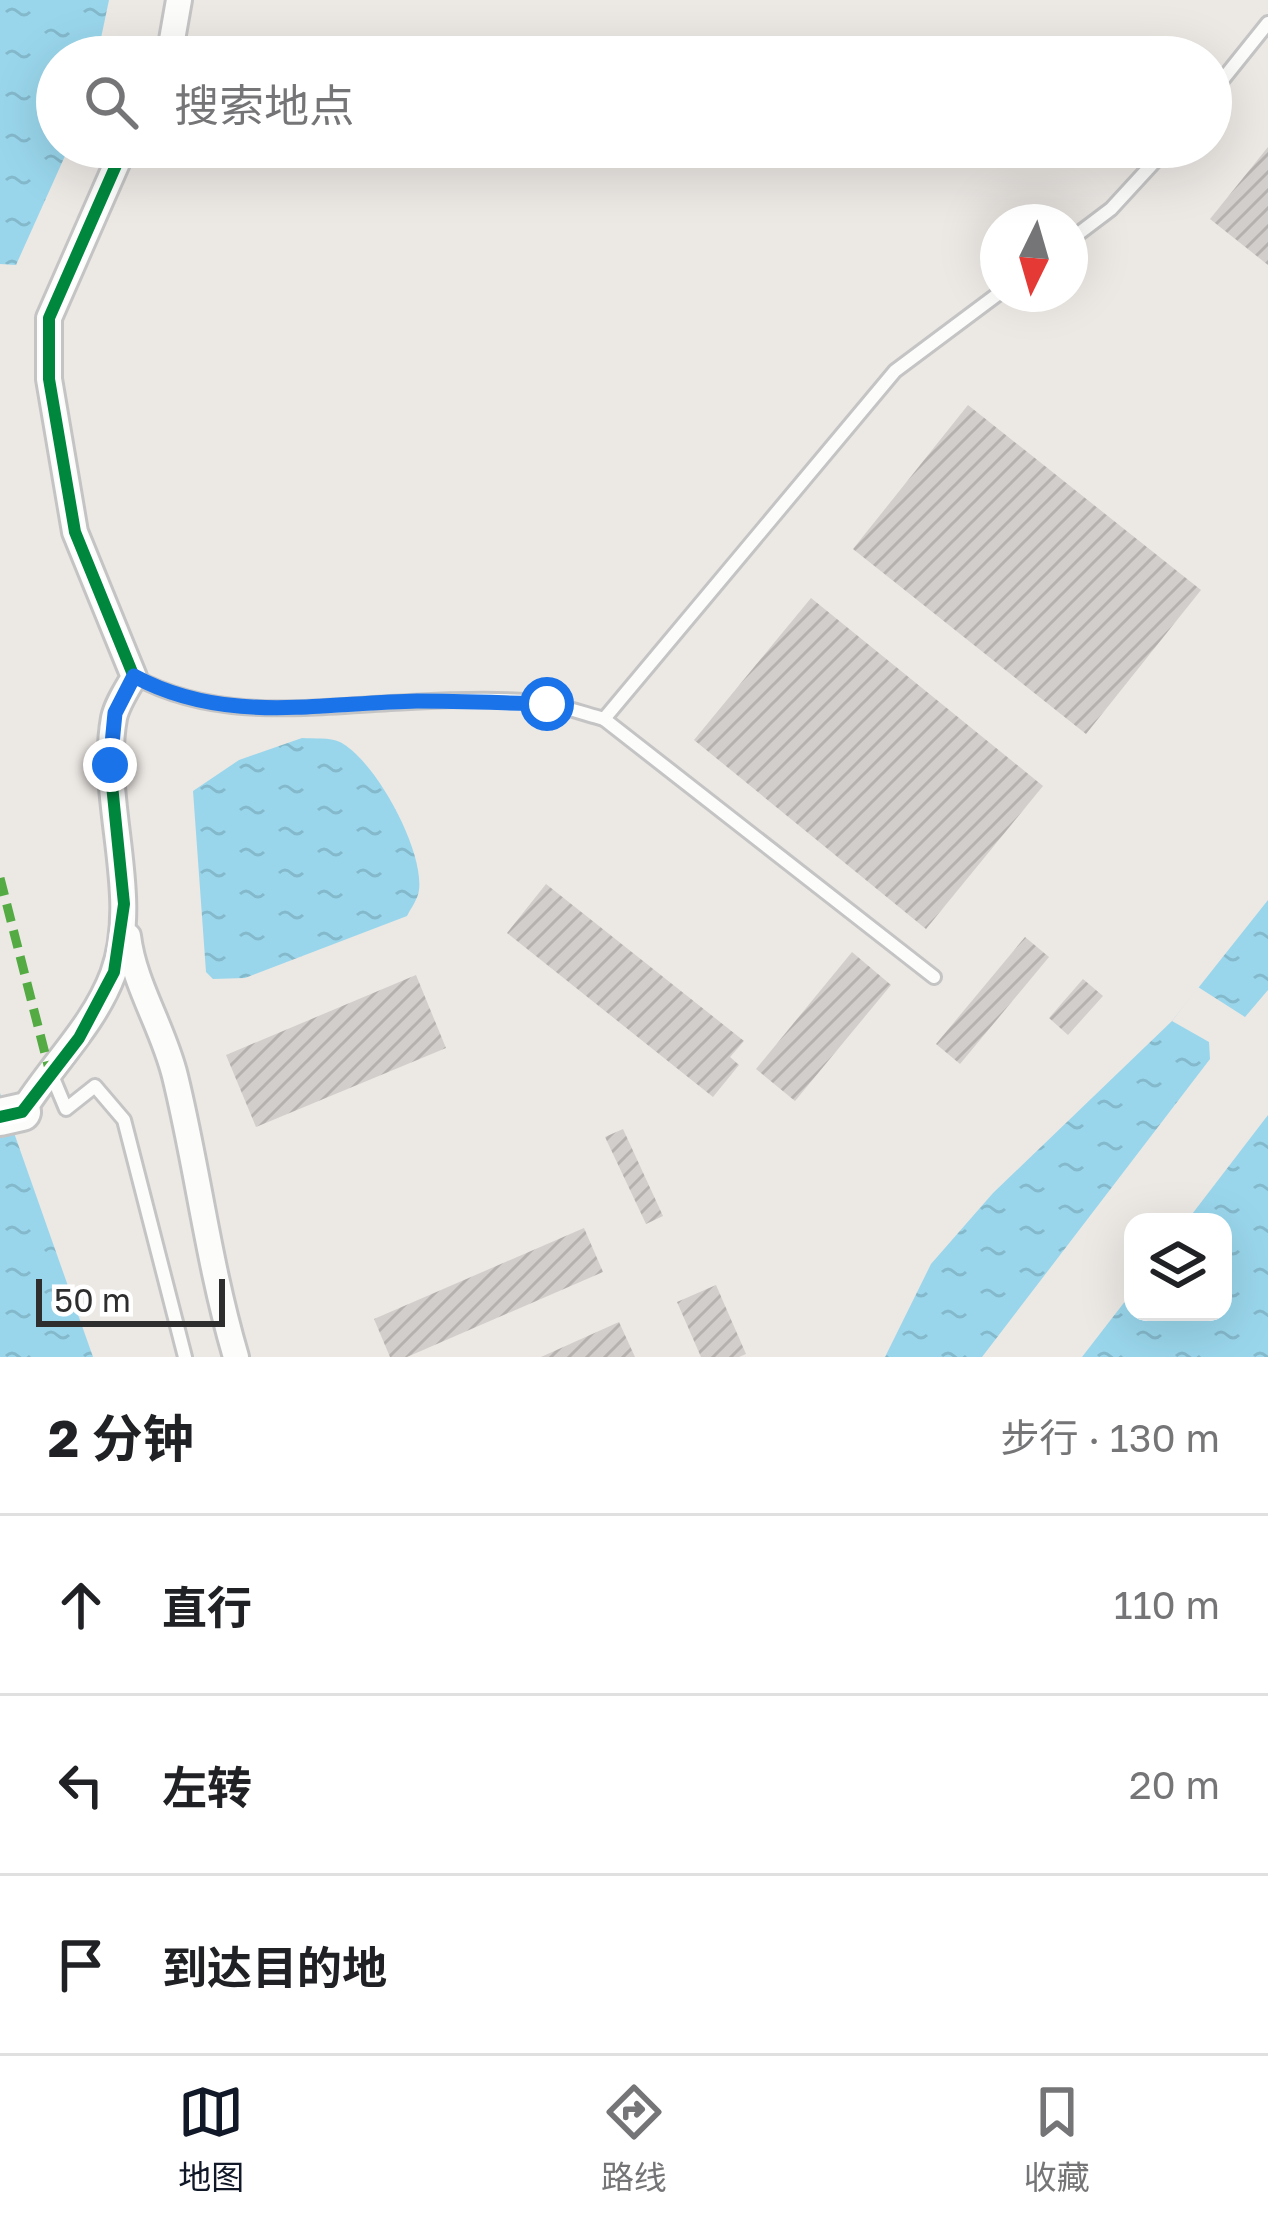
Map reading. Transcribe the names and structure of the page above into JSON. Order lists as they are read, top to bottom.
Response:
{
  "scale_bar": "50 m",
  "north": "bottom",
  "page": {
    "search": "搜索地点",
    "scale": "50 m",
    "heading": ["2 分钟", "步行 · 130 m"],
    "list": [
      ["直行", "110 m"],
      ["左转", "20 m"],
      "到达目的地"
    ],
    "nav": ["地图", "路线", "收藏"]
  }
}
